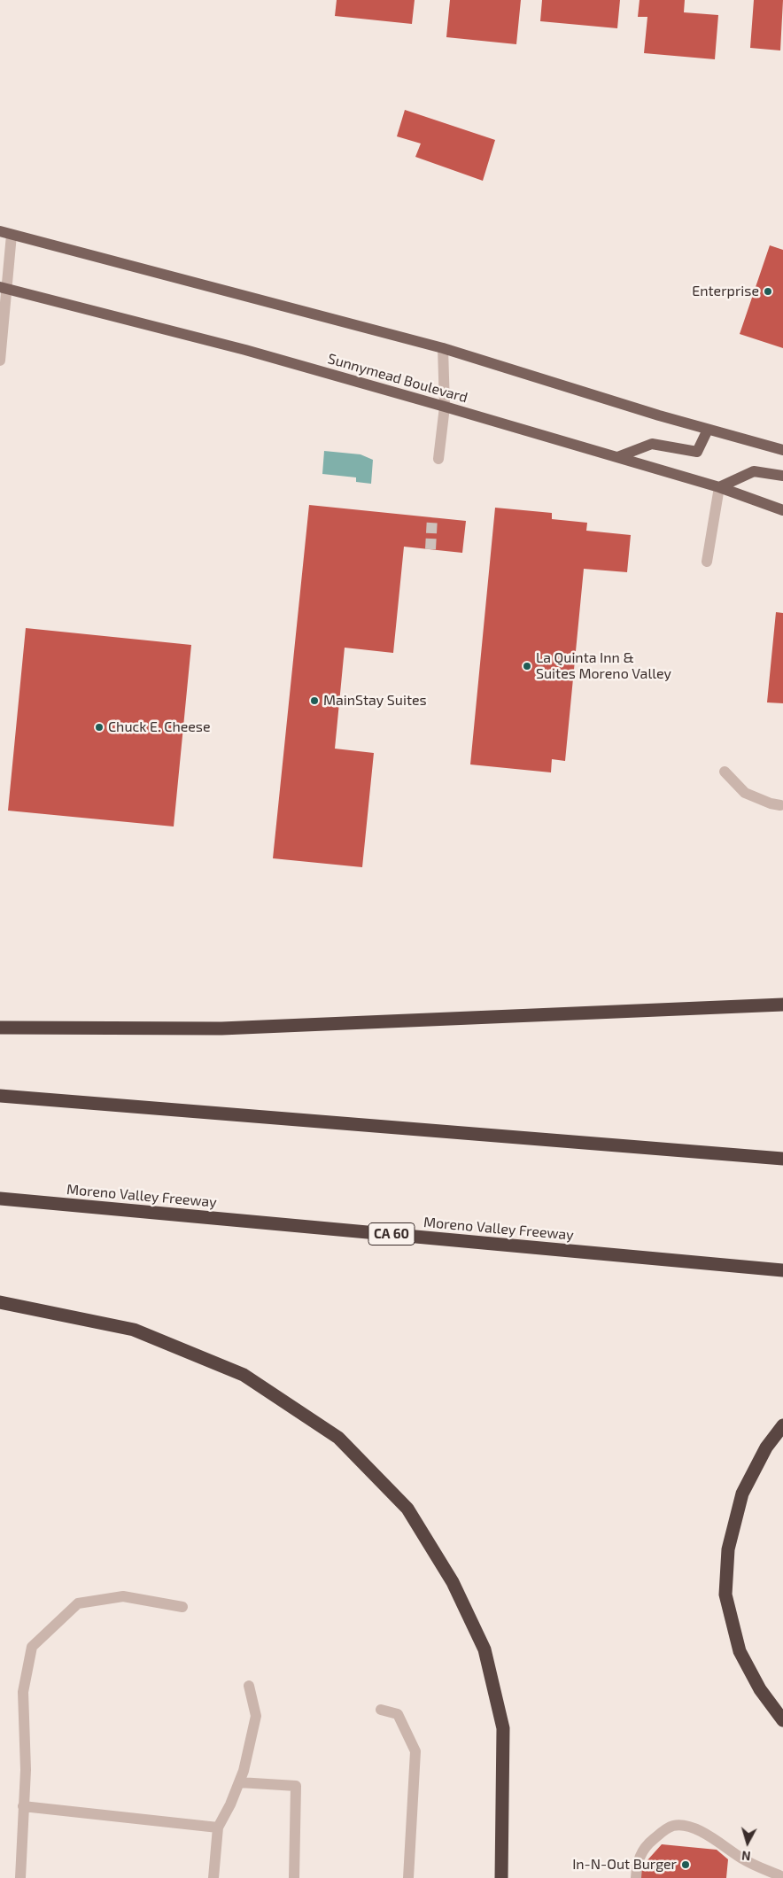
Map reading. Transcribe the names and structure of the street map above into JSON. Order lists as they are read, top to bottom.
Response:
{
  "streets": {
    "highway": ["Moreno Valley Freeway", "CA 60"],
    "main road": ["Sunnymead Boulevard"]
  },
  "places": [
    "Enterprise",
    "La Quinta Inn & Suites Moreno Valley",
    "MainStay Suites",
    "Chuck E. Cheese",
    "In-N-Out Burger"
  ],
  "north": "bottom"
}
